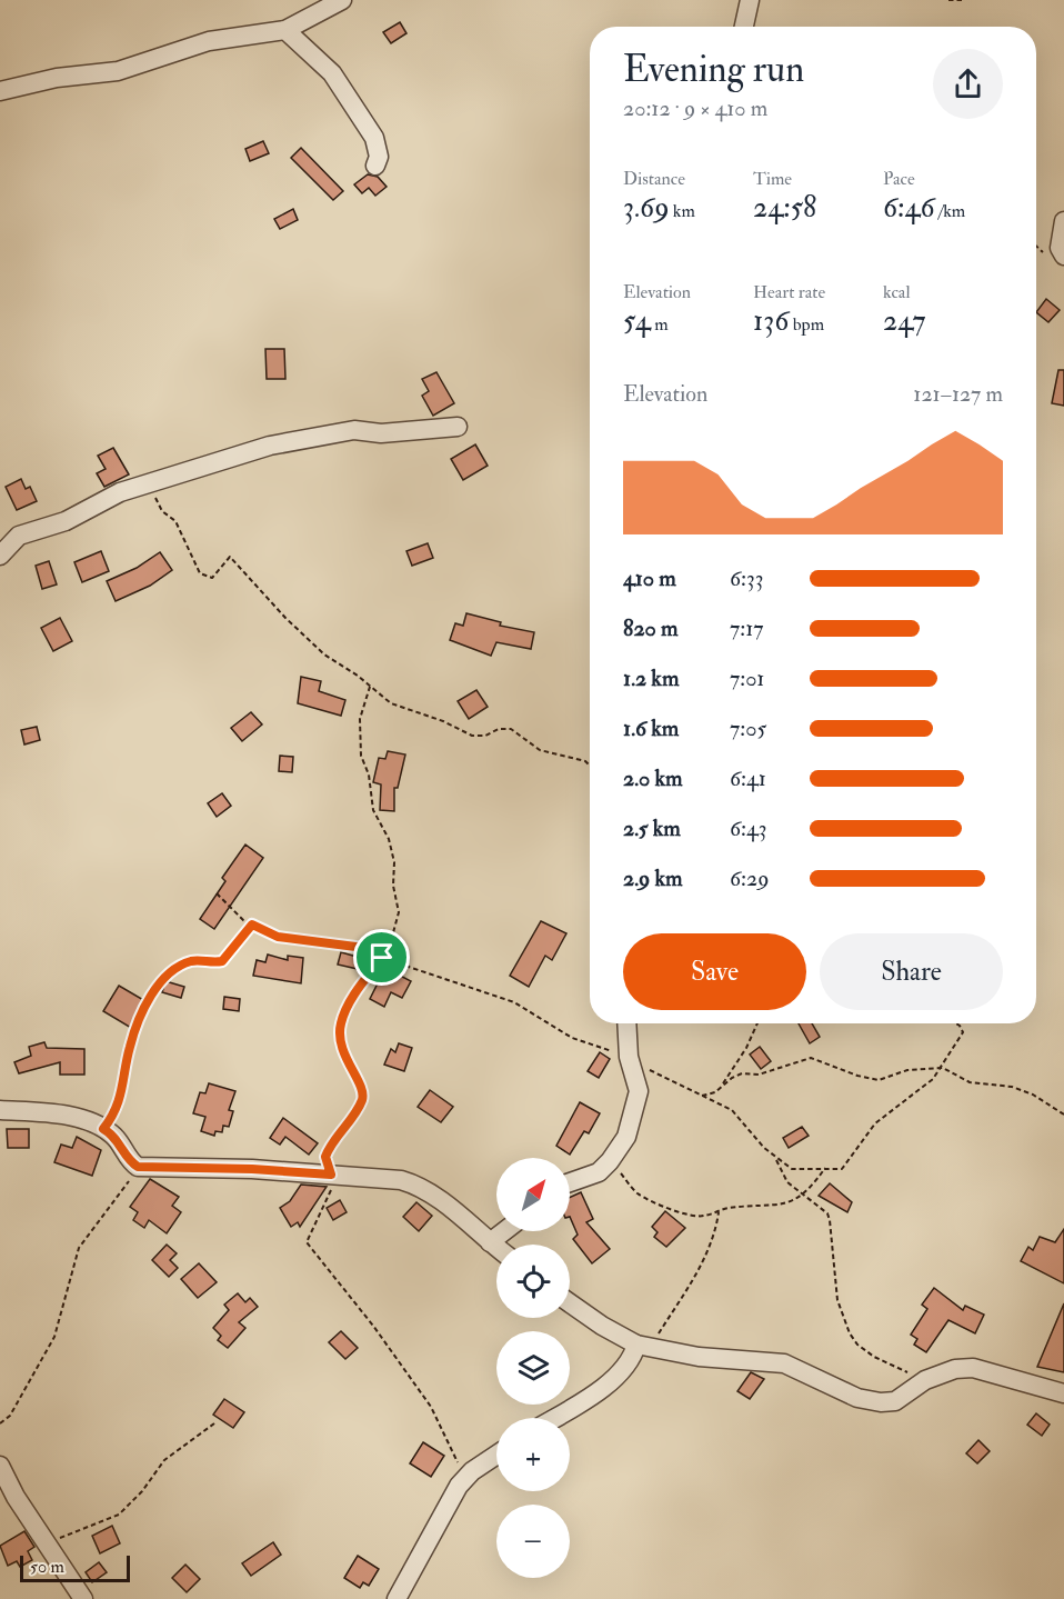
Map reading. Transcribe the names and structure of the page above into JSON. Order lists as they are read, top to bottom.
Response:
{
  "scale_bar": "50 m",
  "north": "top right",
  "page": {
    "heading": ["Evening run", "20:12 · 9 × 410 m"],
    "stats": [
      ["Distance", "3.69 km"],
      ["Time", "24:58"],
      ["Pace", "6:46 /km"],
      ["Elevation", "54 m"],
      ["Heart rate", "136 bpm"],
      ["kcal", "247"]
    ],
    "chart": ["Elevation", "121–127 m"],
    "list": [
      {
        "name": "410 m",
        "note": "6:33"
      },
      {
        "name": "820 m",
        "note": "7:17"
      },
      {
        "name": "1.2 km",
        "note": "7:01"
      },
      {
        "name": "1.6 km",
        "note": "7:05"
      },
      {
        "name": "2.0 km",
        "note": "6:41"
      },
      {
        "name": "2.5 km",
        "note": "6:43"
      },
      {
        "name": "2.9 km",
        "note": "6:29"
      }
    ],
    "buttons": ["Save", "Share"],
    "map_buttons": ["+", "−"],
    "scale": "50 m"
  }
}
